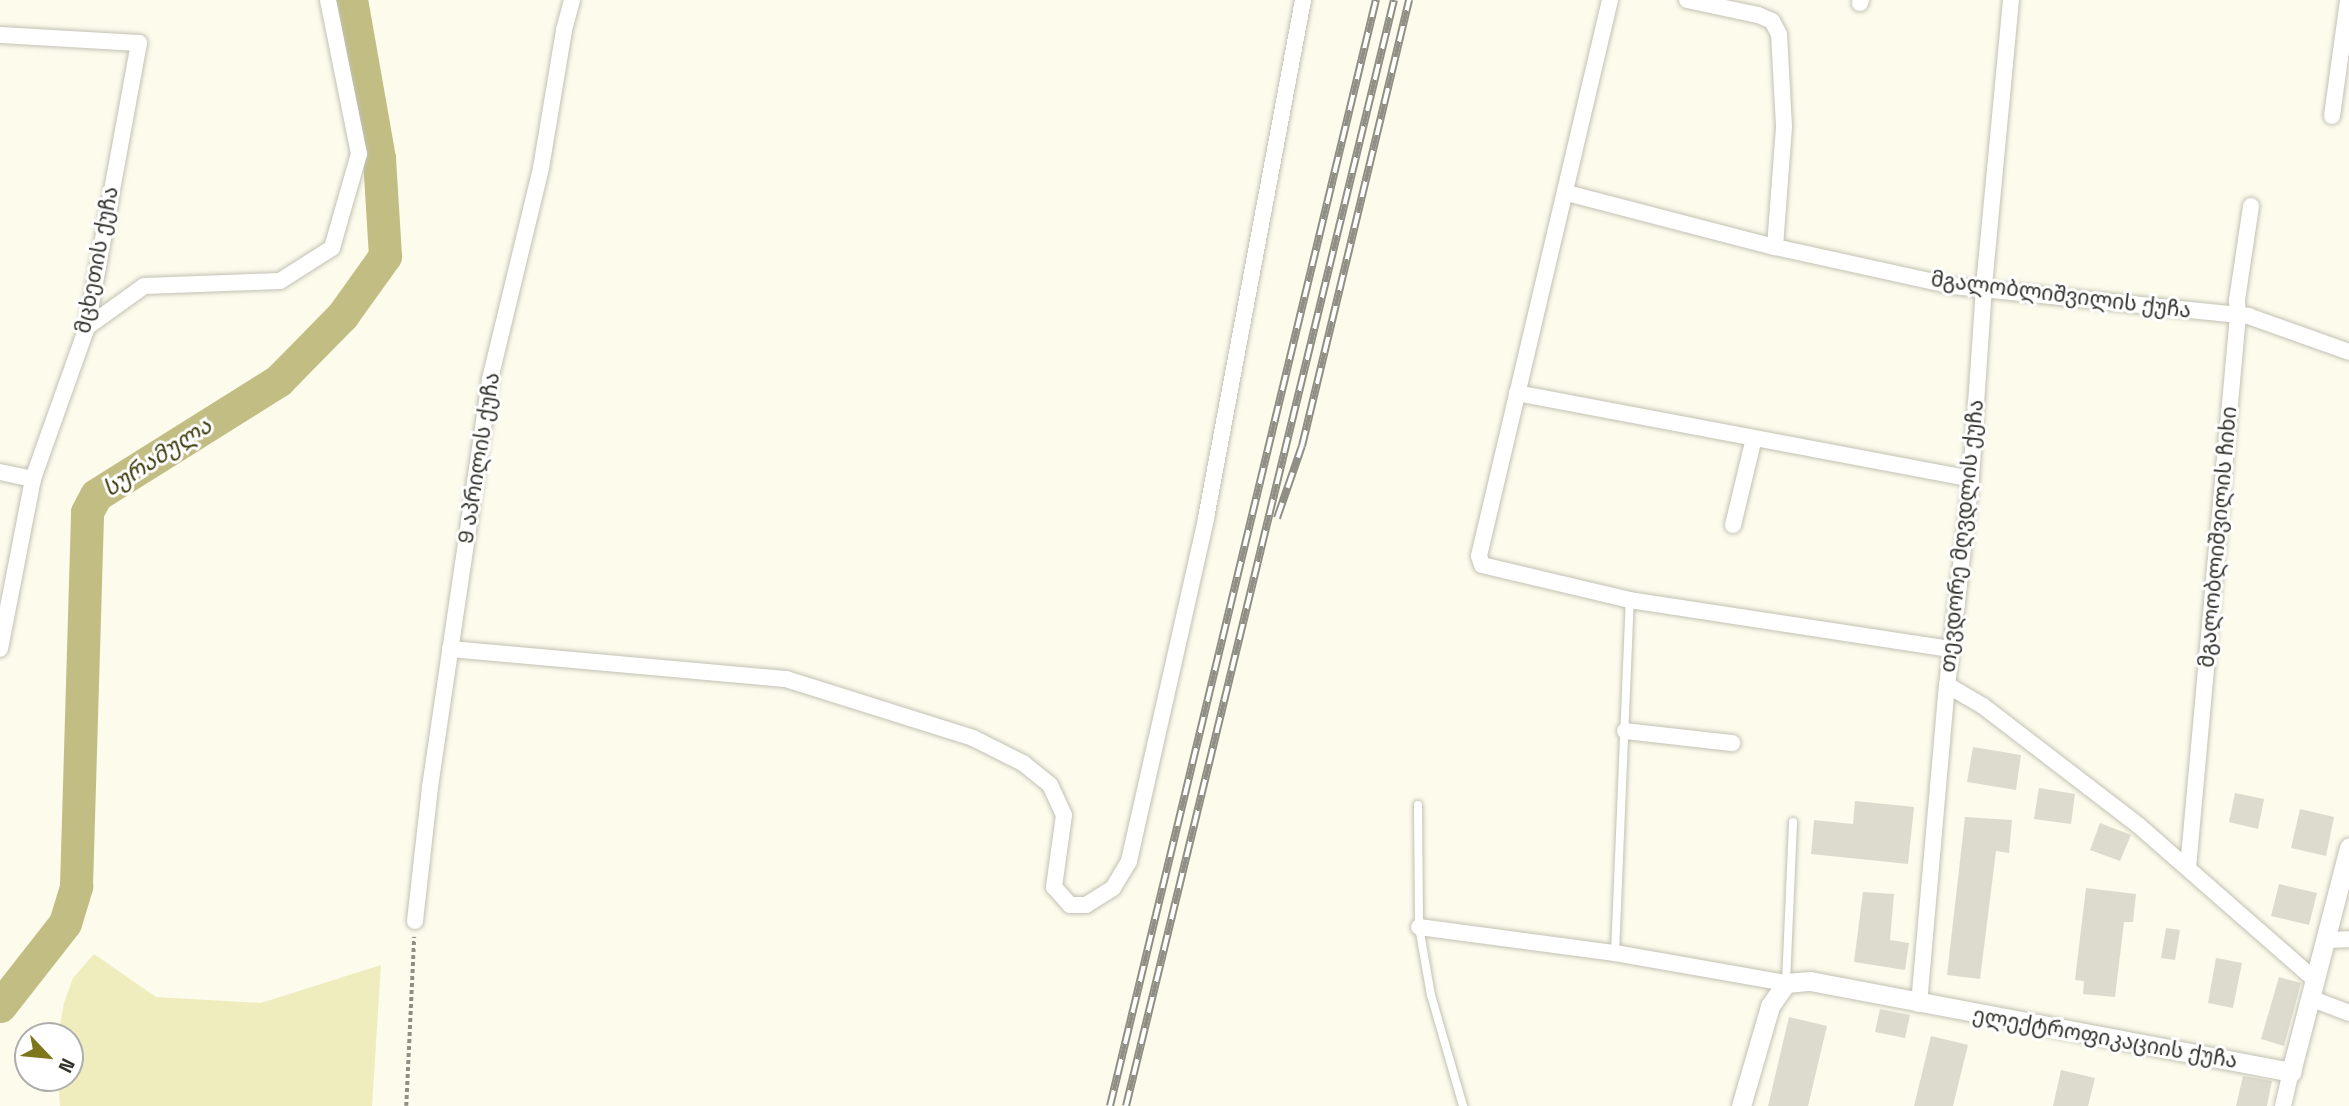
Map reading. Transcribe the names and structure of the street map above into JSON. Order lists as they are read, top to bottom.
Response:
{
  "streets": {
    "street": [
      "მცხეთის ქუჩა",
      "მგალობლიშვილის ქუჩა",
      "9 აპრილის ქუჩა",
      "თევდორე მღვდლის ქუჩა",
      "მგალობლიშვილის ჩიხი",
      "ელექტროფიკაციის ქუჩა"
    ]
  },
  "crossings": [
    ["მგალობლიშვილის ქუჩა", "თევდორე მღვდლის ქუჩა"],
    ["მგალობლიშვილის ქუჩა", "მგალობლიშვილის ჩიხი"],
    ["თევდორე მღვდლის ქუჩა", "მგალობლიშვილის ჩიხი"]
  ],
  "water": ["სურამულა"],
  "north": "bottom right"
}
